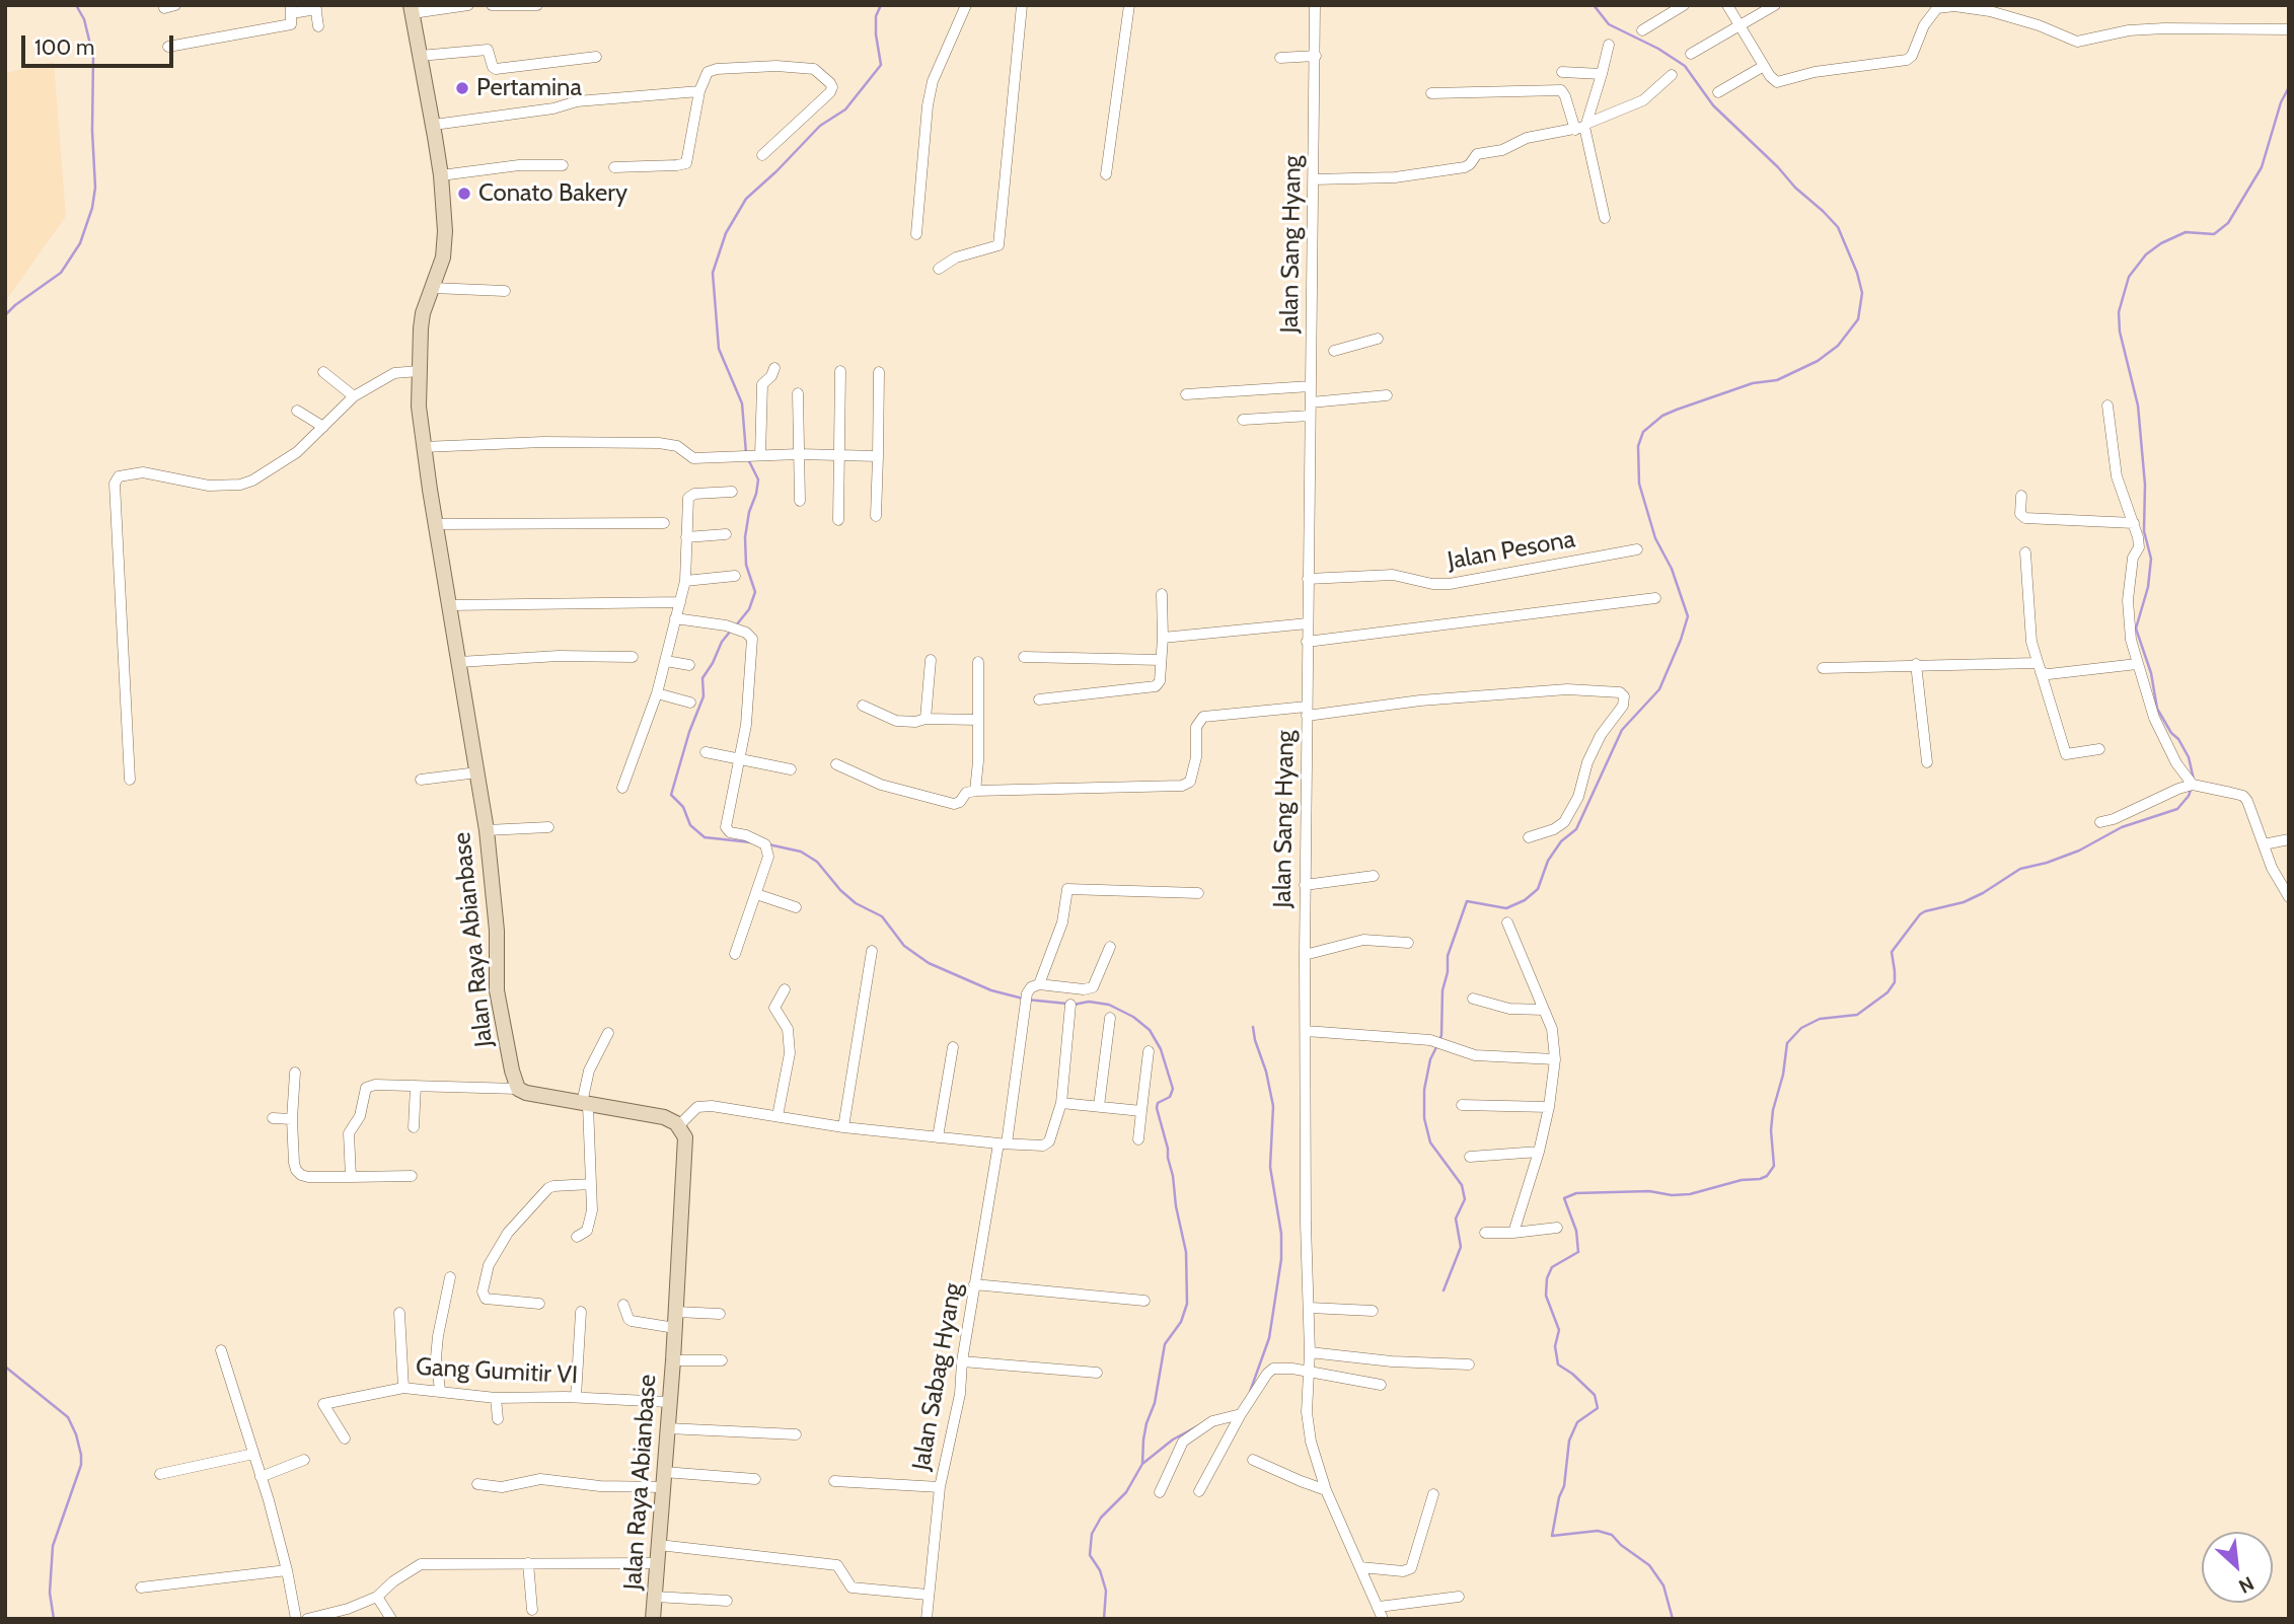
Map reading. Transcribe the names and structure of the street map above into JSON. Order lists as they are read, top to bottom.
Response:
{
  "streets": {
    "main road": ["Jalan Raya Abianbase"],
    "street": [
      "Jalan Sang Hyang",
      "Jalan Pesona",
      "Gang Gumitir VI",
      "Jalan Sabag Hyang"
    ]
  },
  "crossings": [
    ["Jalan Sang Hyang", "Jalan Pesona"],
    ["Jalan Raya Abianbase", "Gang Gumitir VI"]
  ],
  "places": ["Pertamina", "Conato Bakery"],
  "scale_bar": "100 m",
  "north": "bottom right"
}
